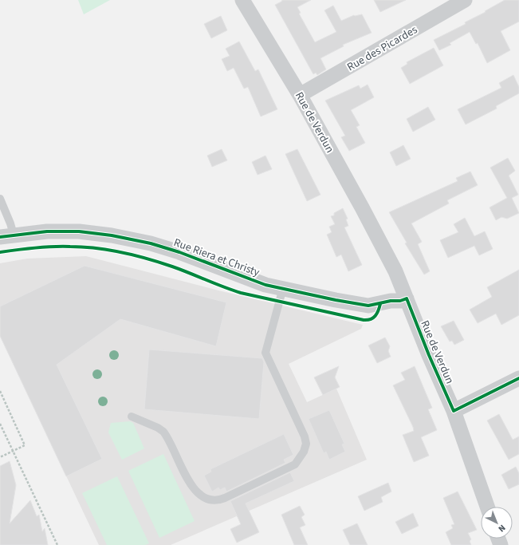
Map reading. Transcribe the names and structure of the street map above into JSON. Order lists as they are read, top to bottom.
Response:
{
  "streets": {
    "street": ["Rue des Picardes", "Rue de Verdun", "Rue Riera et Christy"]
  },
  "crossings": [
    ["Rue des Picardes", "Rue de Verdun"],
    ["Rue de Verdun", "Rue Riera et Christy"]
  ],
  "north": "bottom right"
}
